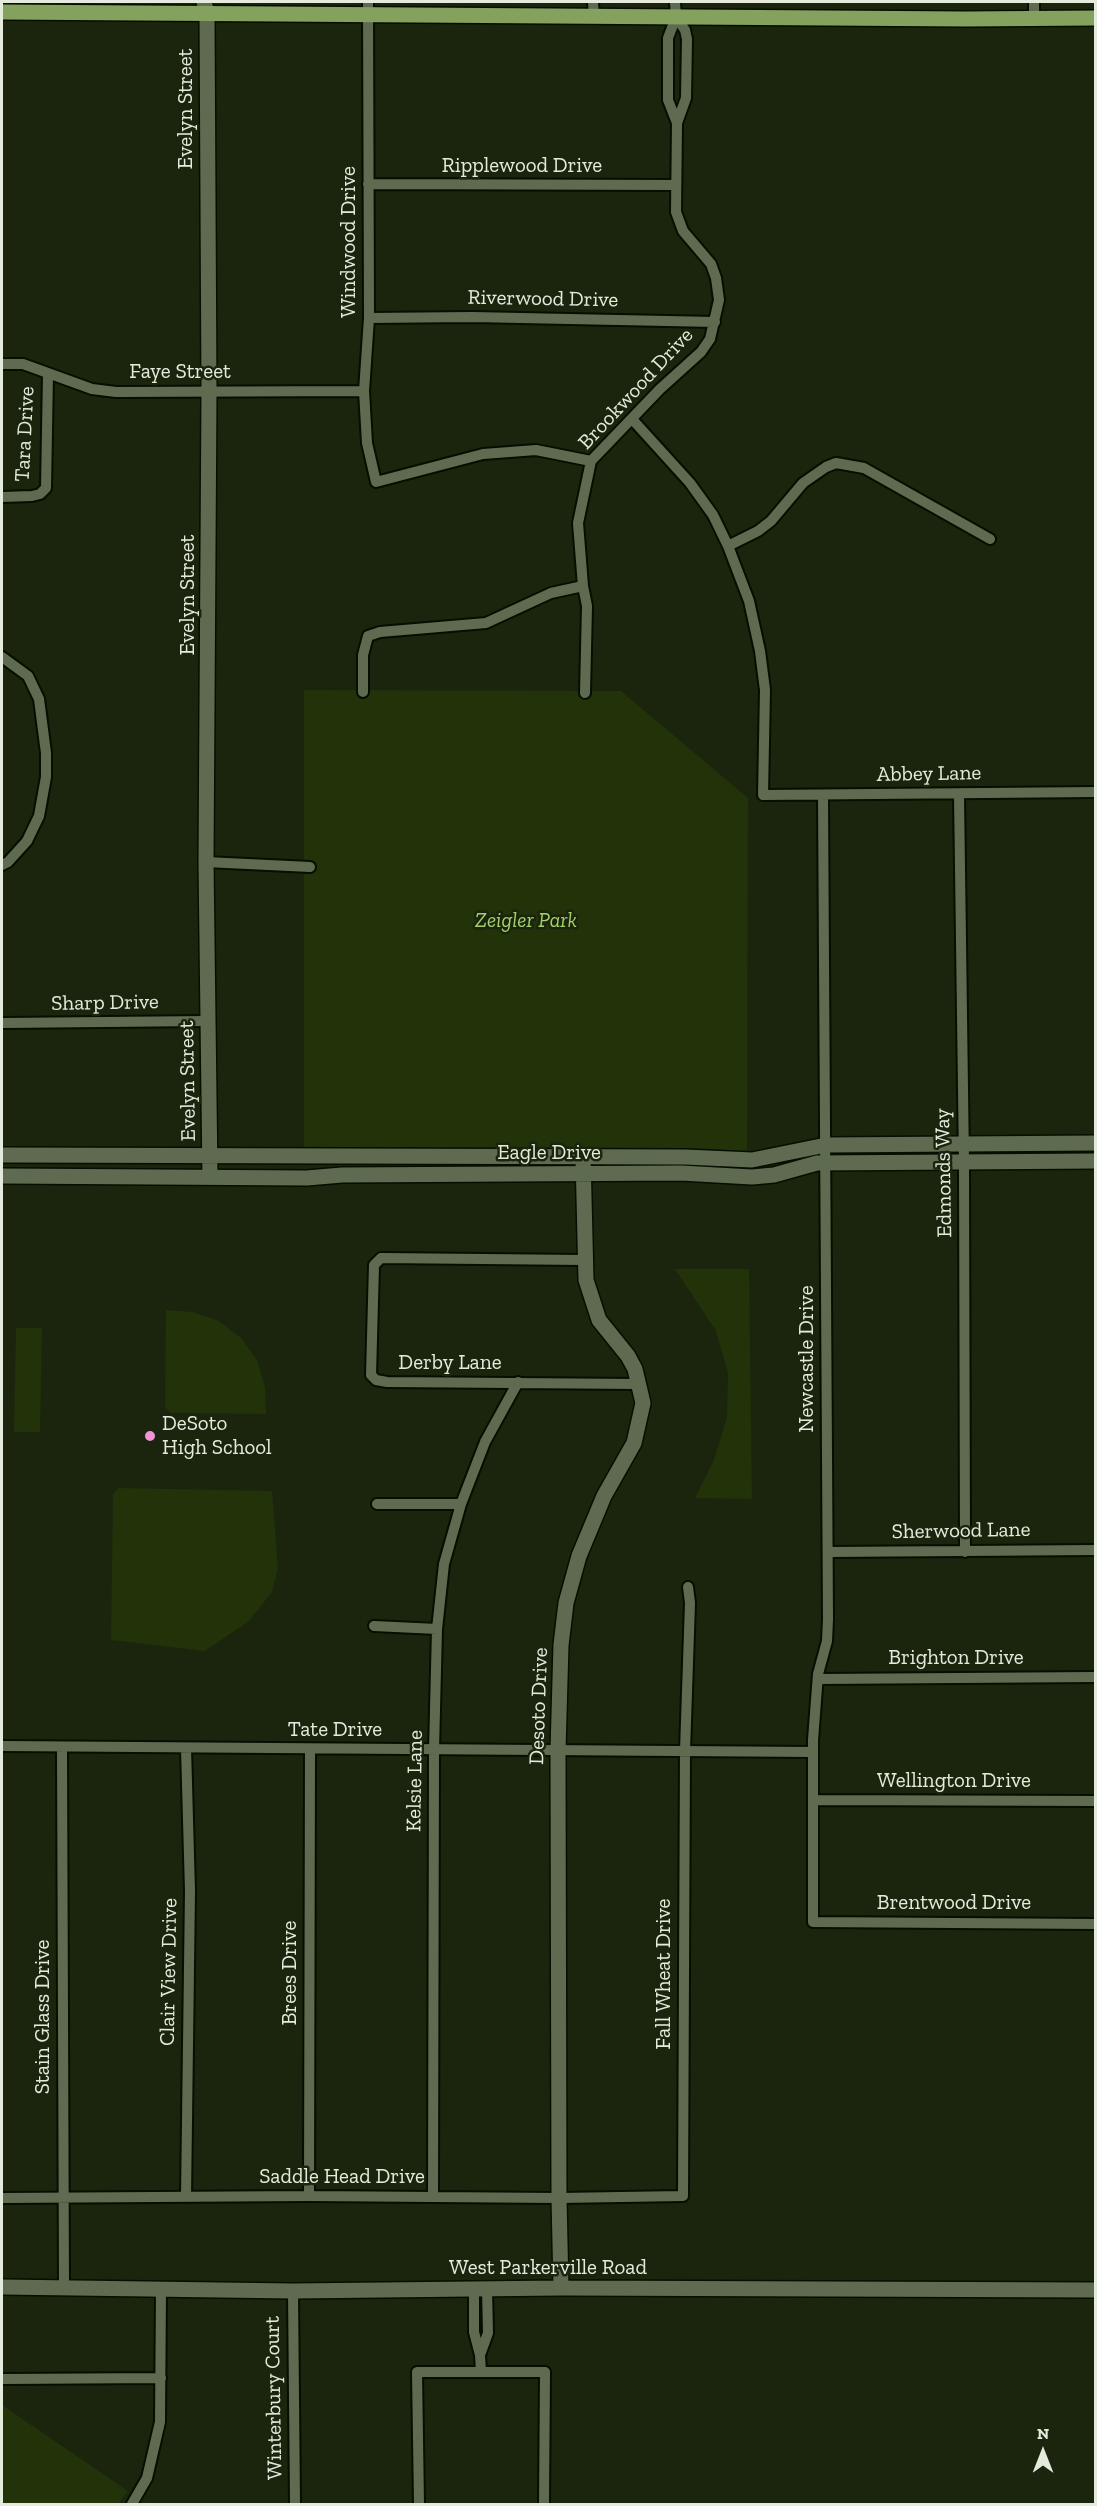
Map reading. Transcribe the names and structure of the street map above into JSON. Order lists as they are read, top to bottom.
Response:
{
  "streets": {
    "street": [
      "Evelyn Street",
      "Ripplewood Drive",
      "Windwood Drive",
      "Riverwood Drive",
      "Faye Street",
      "Brookwood Drive",
      "Tara Drive",
      "Abbey Lane",
      "Sharp Drive",
      "Eagle Drive",
      "Edmonds Way",
      "Newcastle Drive",
      "Derby Lane",
      "Sherwood Lane",
      "Brighton Drive",
      "Desoto Drive",
      "Tate Drive",
      "Kelsie Lane",
      "Wellington Drive",
      "Brentwood Drive",
      "Clair View Drive",
      "Brees Drive",
      "Fall Wheat Drive",
      "Stain Glass Drive",
      "Saddle Head Drive",
      "West Parkerville Road",
      "Winterbury Court"
    ]
  },
  "crossings": [
    ["Evelyn Street", "Faye Street"],
    ["Evelyn Street", "Sharp Drive"],
    ["Evelyn Street", "Eagle Drive"],
    ["Ripplewood Drive", "Windwood Drive"],
    ["Ripplewood Drive", "Brookwood Drive"],
    ["Windwood Drive", "Riverwood Drive"],
    ["Windwood Drive", "Faye Street"],
    ["Windwood Drive", "Brookwood Drive"],
    ["Riverwood Drive", "Brookwood Drive"],
    ["Faye Street", "Tara Drive"],
    ["Abbey Lane", "Edmonds Way"],
    ["Abbey Lane", "Newcastle Drive"],
    ["Eagle Drive", "Edmonds Way"],
    ["Eagle Drive", "Newcastle Drive"],
    ["Eagle Drive", "Desoto Drive"],
    ["Edmonds Way", "Sherwood Lane"],
    ["Newcastle Drive", "Sherwood Lane"],
    ["Newcastle Drive", "Brighton Drive"],
    ["Newcastle Drive", "Tate Drive"],
    ["Newcastle Drive", "Wellington Drive"],
    ["Newcastle Drive", "Brentwood Drive"],
    ["Derby Lane", "Desoto Drive"],
    ["Derby Lane", "Kelsie Lane"],
    ["Desoto Drive", "Tate Drive"],
    ["Desoto Drive", "Saddle Head Drive"],
    ["Desoto Drive", "West Parkerville Road"],
    ["Tate Drive", "Kelsie Lane"],
    ["Tate Drive", "Clair View Drive"],
    ["Tate Drive", "Brees Drive"],
    ["Tate Drive", "Fall Wheat Drive"],
    ["Tate Drive", "Stain Glass Drive"],
    ["Kelsie Lane", "Saddle Head Drive"],
    ["Clair View Drive", "Saddle Head Drive"],
    ["Brees Drive", "Saddle Head Drive"],
    ["Fall Wheat Drive", "Saddle Head Drive"],
    ["Stain Glass Drive", "Saddle Head Drive"],
    ["Stain Glass Drive", "West Parkerville Road"],
    ["West Parkerville Road", "Winterbury Court"]
  ],
  "parks": ["Zeigler Park"],
  "places": ["DeSoto High School"],
  "north": "top"
}
